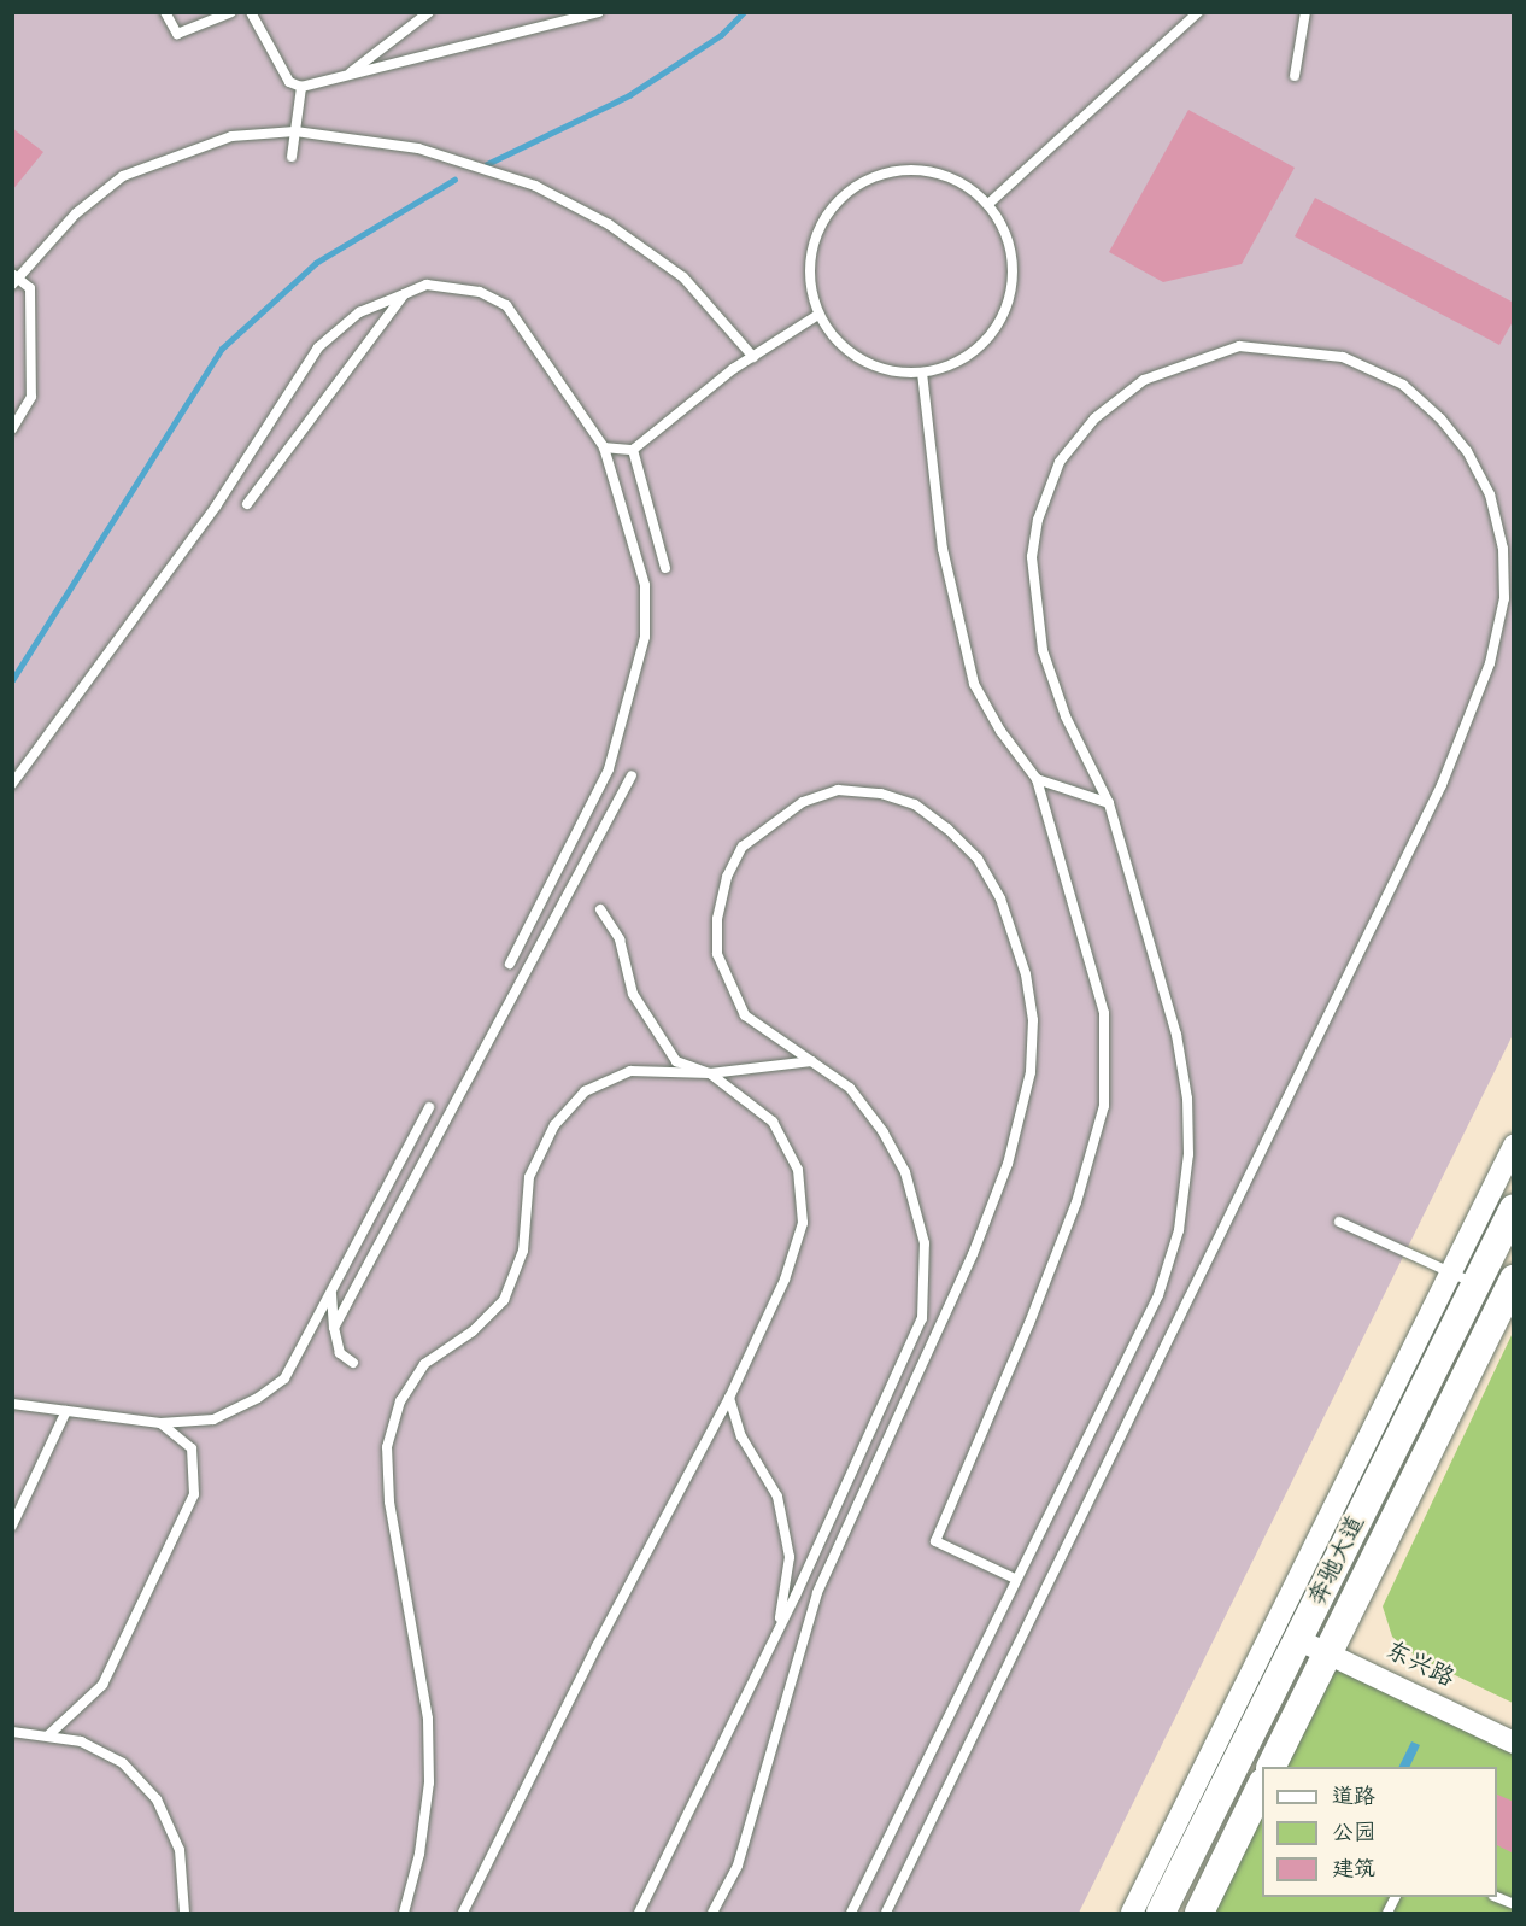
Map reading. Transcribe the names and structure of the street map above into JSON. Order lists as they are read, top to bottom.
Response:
{
  "streets": {
    "main road": ["奔驰大道"],
    "street": ["东兴路"]
  },
  "crossings": [
    ["奔驰大道", "东兴路"]
  ],
  "legend": ["道路", "公园", "建筑"]
}
